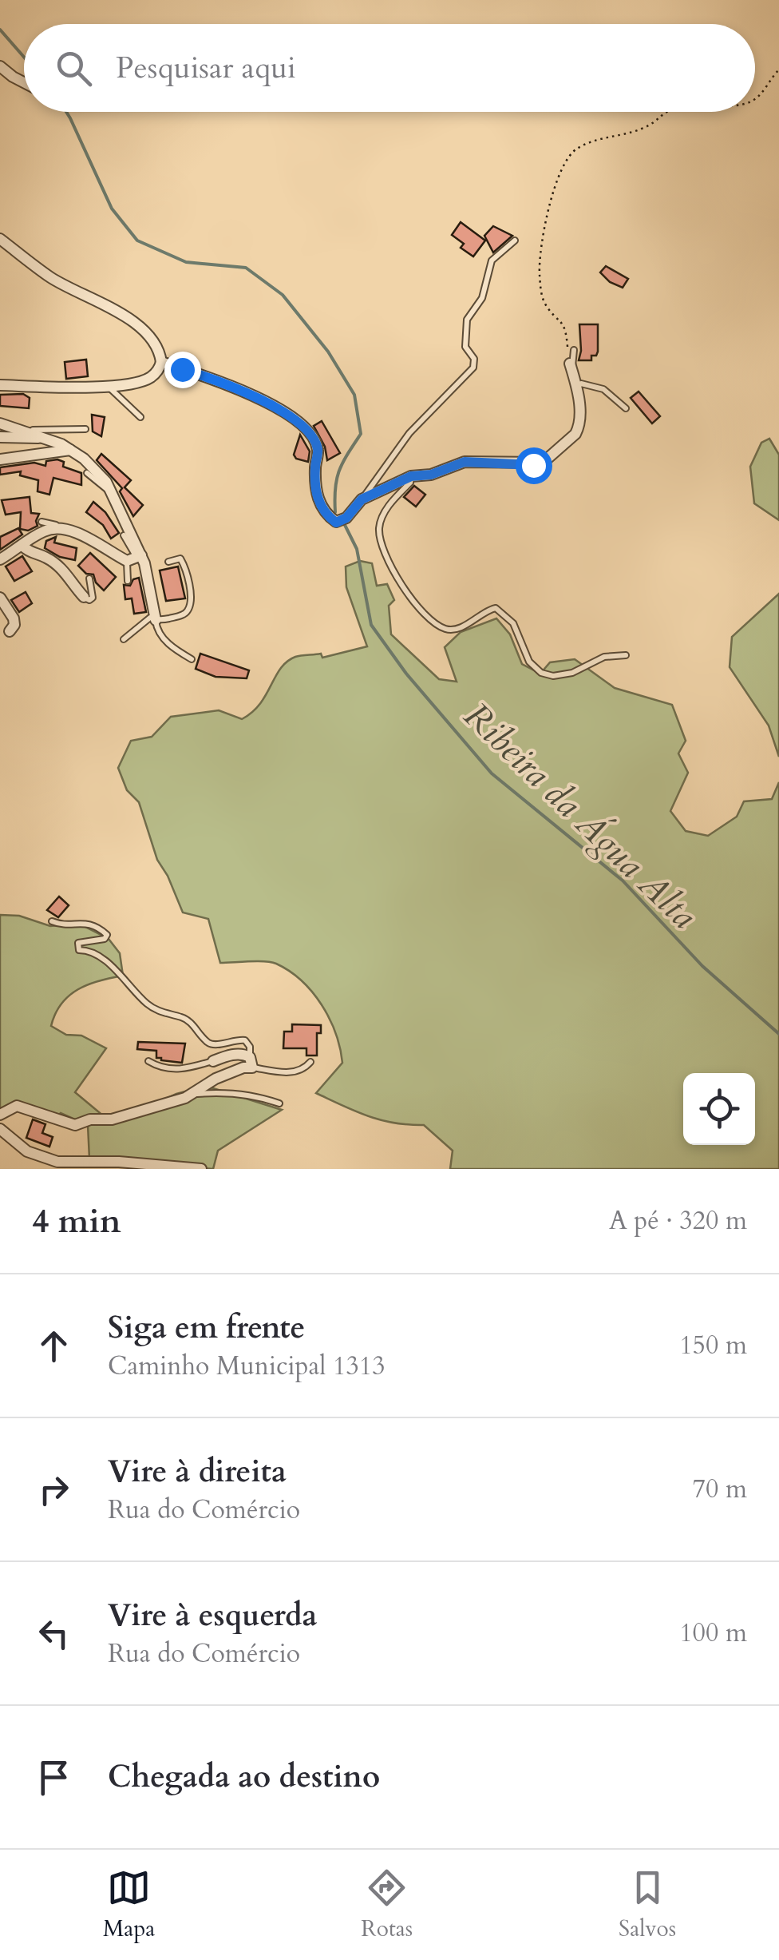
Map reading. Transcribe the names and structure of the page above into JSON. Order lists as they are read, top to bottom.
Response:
{
  "water": ["Ribeira da Água Alta"],
  "page": {
    "search": "Pesquisar aqui",
    "heading": ["4 min", "A pé · 320 m"],
    "list": [
      ["Siga em frente", "Caminho Municipal 1313", "150 m"],
      ["Vire à direita", "Rua do Comércio", "70 m"],
      ["Vire à esquerda", "Rua do Comércio", "100 m"],
      "Chegada ao destino"
    ],
    "nav": ["Mapa", "Rotas", "Salvos"]
  }
}
